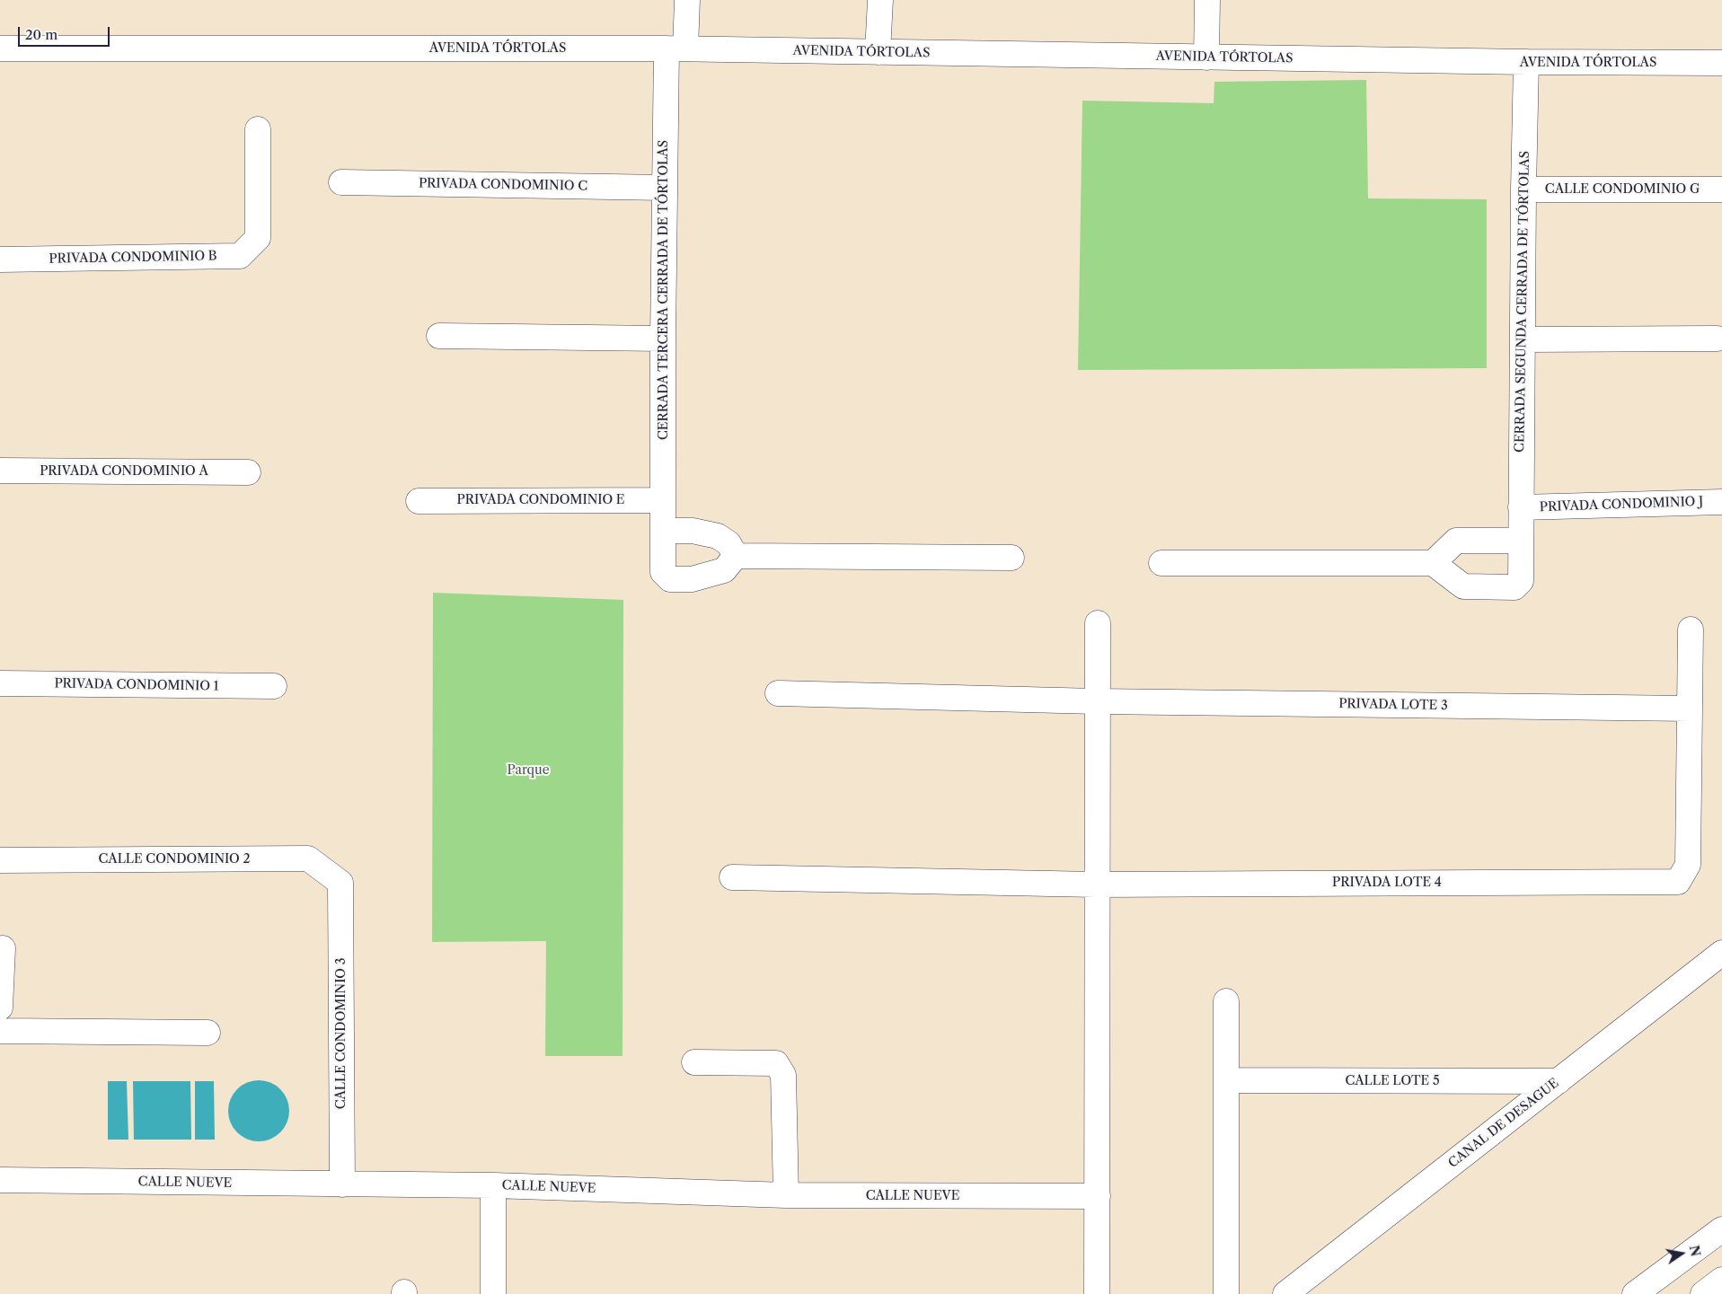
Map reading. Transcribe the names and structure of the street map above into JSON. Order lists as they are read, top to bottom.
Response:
{
  "streets": {
    "main road": [
      "AVENIDA TÓRTOLAS",
      "PRIVADA CONDOMINIO C",
      "CALLE CONDOMINIO G",
      "PRIVADA CONDOMINIO B",
      "CERRADA TERCERA CERRADA DE TÓRTOLAS",
      "CERRADA SEGUNDA CERRADA DE TÓRTOLAS",
      "PRIVADA CONDOMINIO A",
      "PRIVADA CONDOMINIO E",
      "PRIVADA CONDOMINIO J",
      "PRIVADA CONDOMINIO 1",
      "PRIVADA LOTE 3",
      "CALLE CONDOMINIO 2",
      "PRIVADA LOTE 4",
      "CALLE CONDOMINIO 3",
      "CALLE LOTE 5",
      "CANAL DE DESAGUE",
      "CALLE NUEVE"
    ]
  },
  "crossings": [
    ["AVENIDA TÓRTOLAS", "CERRADA TERCERA CERRADA DE TÓRTOLAS"],
    ["AVENIDA TÓRTOLAS", "CERRADA SEGUNDA CERRADA DE TÓRTOLAS"],
    ["PRIVADA CONDOMINIO C", "CERRADA TERCERA CERRADA DE TÓRTOLAS"],
    ["CALLE CONDOMINIO G", "CERRADA SEGUNDA CERRADA DE TÓRTOLAS"],
    ["CERRADA TERCERA CERRADA DE TÓRTOLAS", "PRIVADA CONDOMINIO E"],
    ["CERRADA SEGUNDA CERRADA DE TÓRTOLAS", "PRIVADA CONDOMINIO J"],
    ["PRIVADA LOTE 3", "PRIVADA LOTE 4"],
    ["CALLE CONDOMINIO 2", "CALLE CONDOMINIO 3"],
    ["CALLE CONDOMINIO 3", "CALLE NUEVE"],
    ["CALLE LOTE 5", "CANAL DE DESAGUE"]
  ],
  "parks": ["Parque"],
  "scale_bar": "20 m",
  "north": "right"
}
